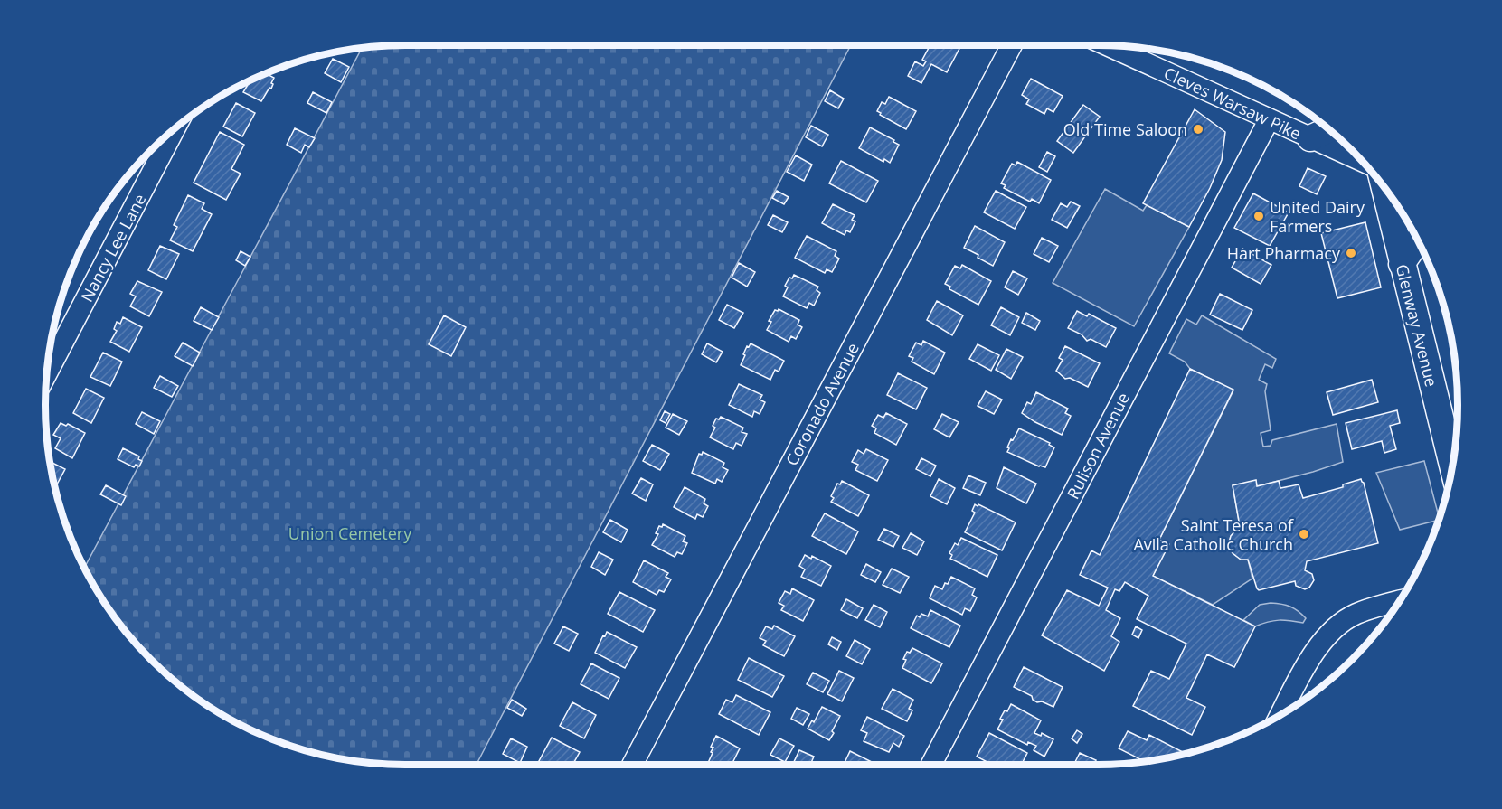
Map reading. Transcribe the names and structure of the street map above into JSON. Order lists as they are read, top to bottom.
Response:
{
  "streets": {
    "main road": ["Glenway Avenue"],
    "street": [
      "Cleves Warsaw Pike",
      "Nancy Lee Lane",
      "Coronado Avenue",
      "Rulison Avenue"
    ]
  },
  "crossings": [
    ["Cleves Warsaw Pike", "Rulison Avenue"]
  ],
  "parks": ["Union Cemetery"],
  "places": [
    "Old Time Saloon",
    "United Dairy Farmers",
    "Hart Pharmacy",
    "Saint Teresa of Avila Catholic Church"
  ]
}
